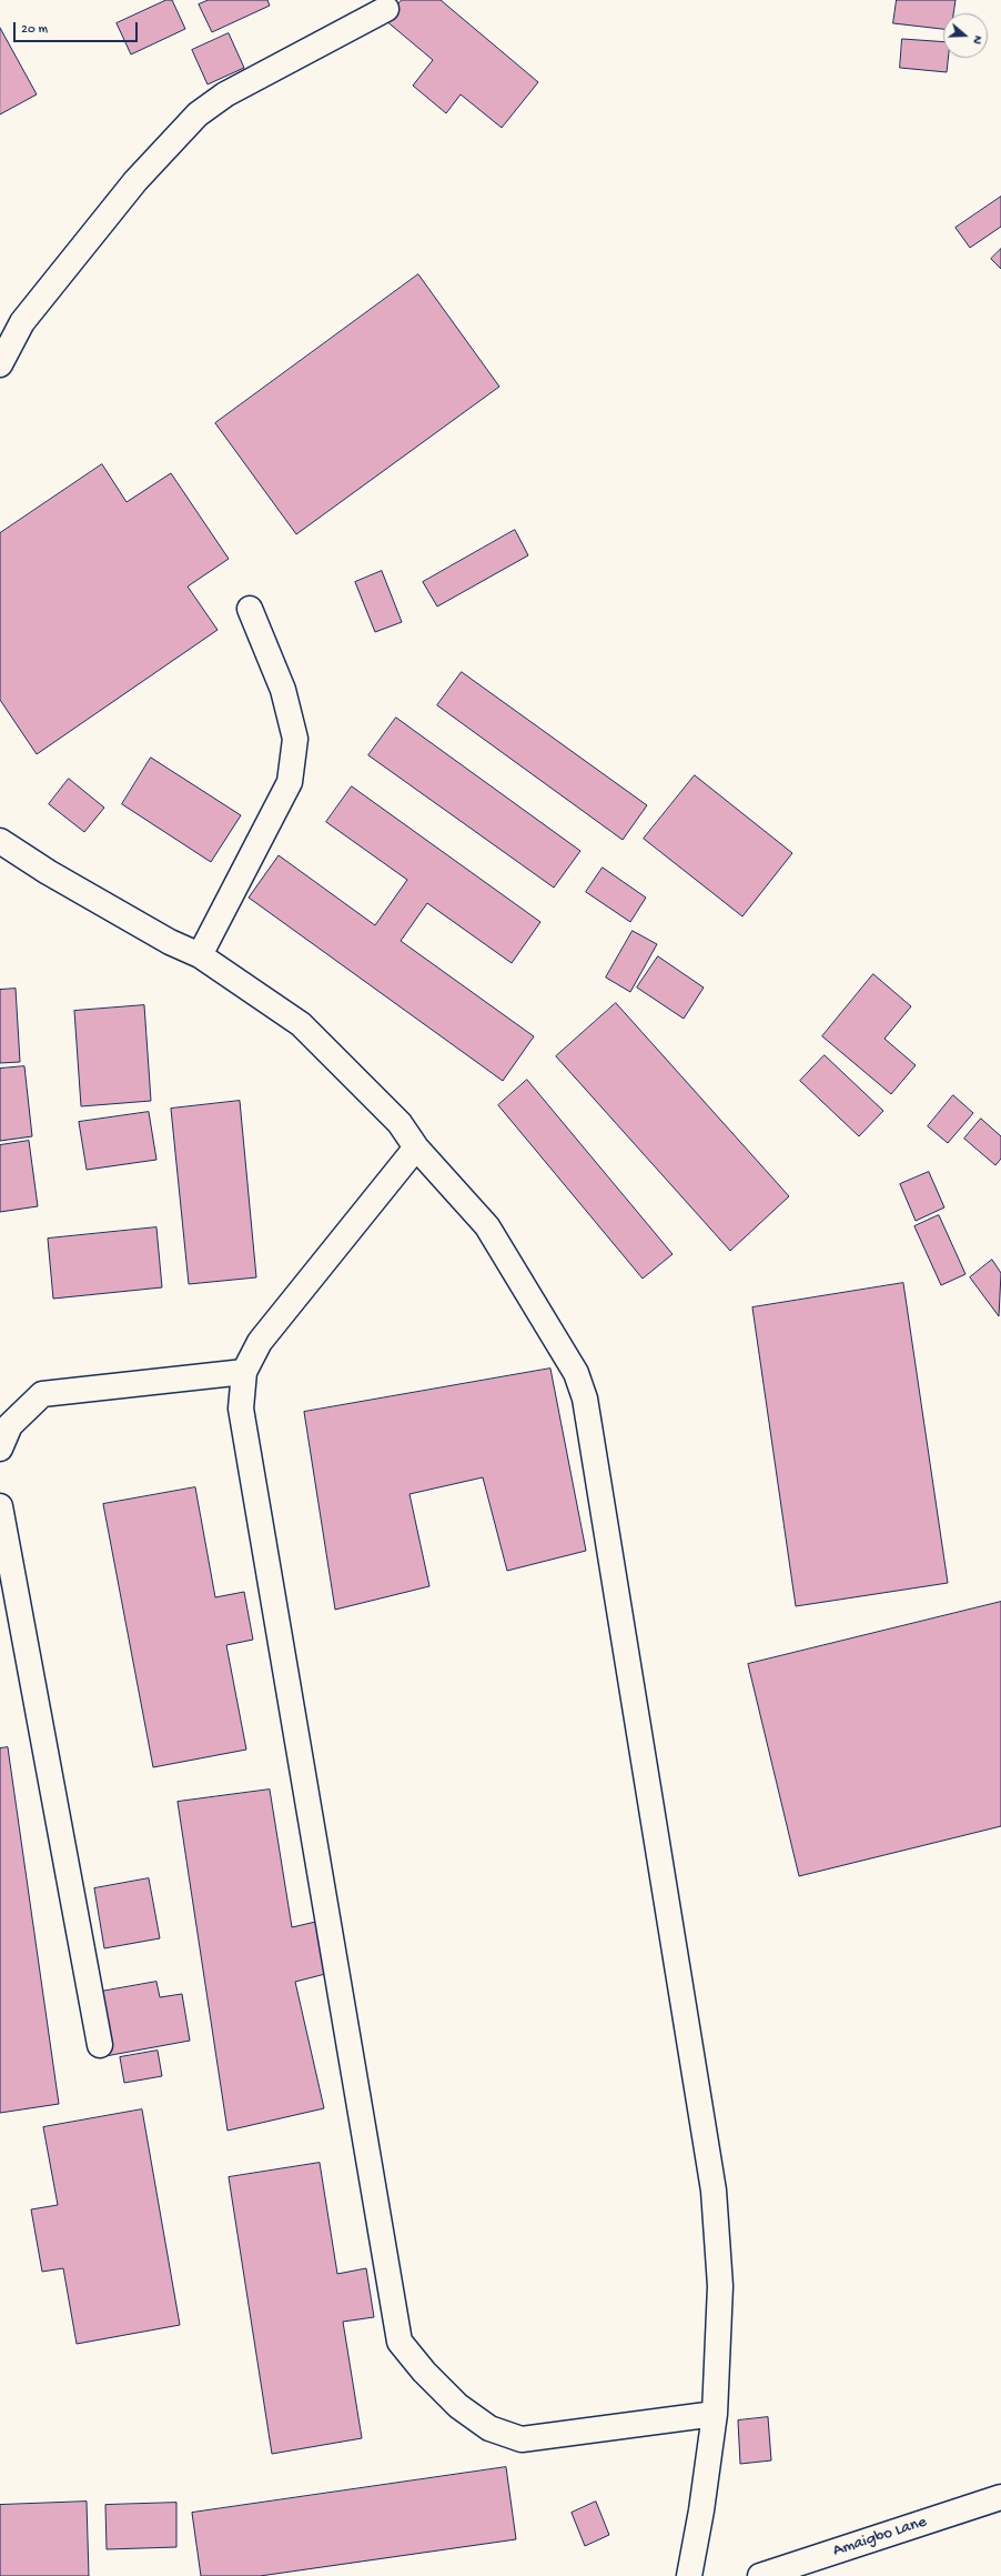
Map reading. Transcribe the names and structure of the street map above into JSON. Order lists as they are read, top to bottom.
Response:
{
  "streets": {
    "street": ["Amaigbo Lane"]
  },
  "scale_bar": "20 m",
  "north": "right"
}
